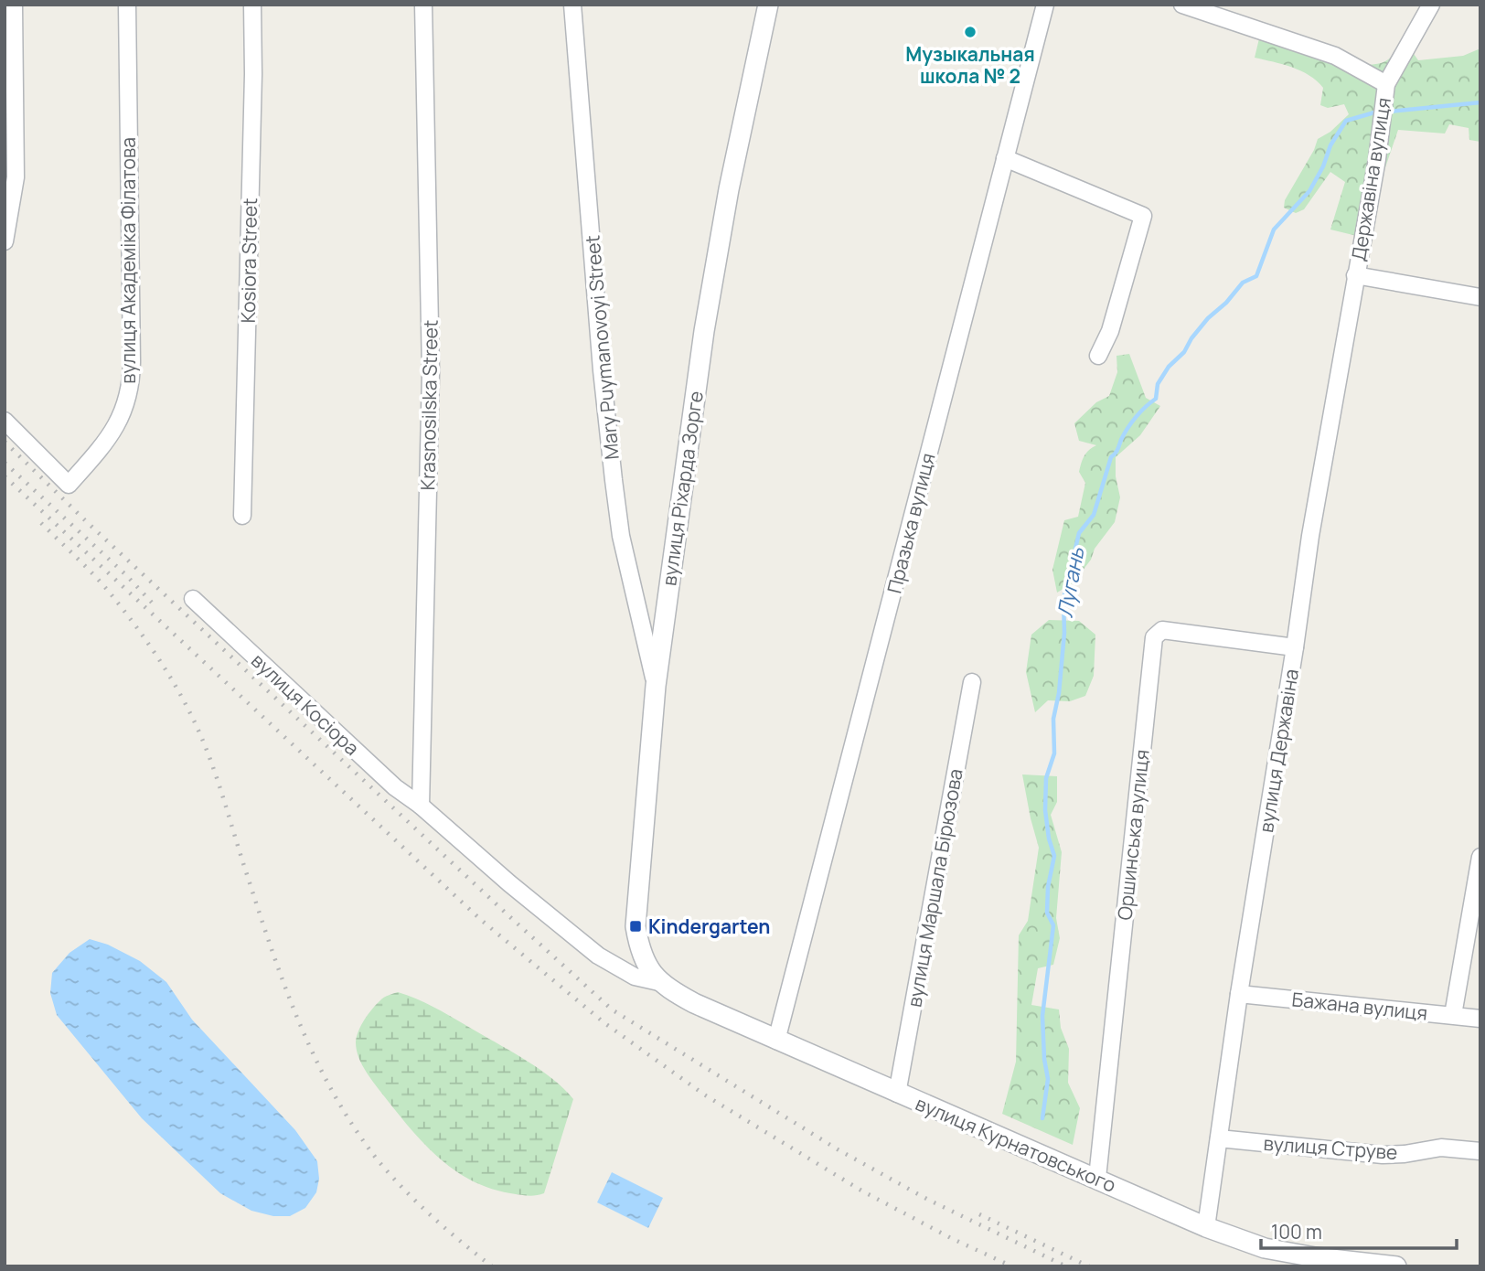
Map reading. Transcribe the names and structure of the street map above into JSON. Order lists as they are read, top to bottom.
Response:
{
  "streets": {
    "street": [
      "Державіна вулиця",
      "вулиця Академіка Філатова",
      "Kosiora Street",
      "Mary Puymanovoyi Street",
      "Krasnosilska Street",
      "вулиця Ріхарда Зорге",
      "Празька вулиця",
      "вулиця Косіора",
      "вулиця Державіна",
      "Оршинська вулиця",
      "вулиця Маршала Бірюзова",
      "Бажана вулиця",
      "вулиця Курнатовського",
      "вулиця Струве"
    ]
  },
  "crossings": [
    ["Державіна вулиця", "вулиця Державіна"],
    ["Mary Puymanovoyi Street", "вулиця Ріхарда Зорге"],
    ["Krasnosilska Street", "вулиця Косіора"],
    ["вулиця Ріхарда Зорге", "вулиця Косіора"],
    ["вулиця Ріхарда Зорге", "вулиця Курнатовського"],
    ["Празька вулиця", "вулиця Курнатовського"],
    ["вулиця Косіора", "вулиця Курнатовського"],
    ["вулиця Державіна", "Оршинська вулиця"],
    ["вулиця Державіна", "Бажана вулиця"],
    ["вулиця Державіна", "вулиця Курнатовського"],
    ["вулиця Державіна", "вулиця Струве"],
    ["Оршинська вулиця", "вулиця Курнатовського"],
    ["вулиця Маршала Бірюзова", "вулиця Курнатовського"]
  ],
  "water": ["Лугань"],
  "places": {
    "other": ["Музыкальная школа № 2"],
    "transit": ["Kindergarten"]
  },
  "scale_bar": "100 m"
}
